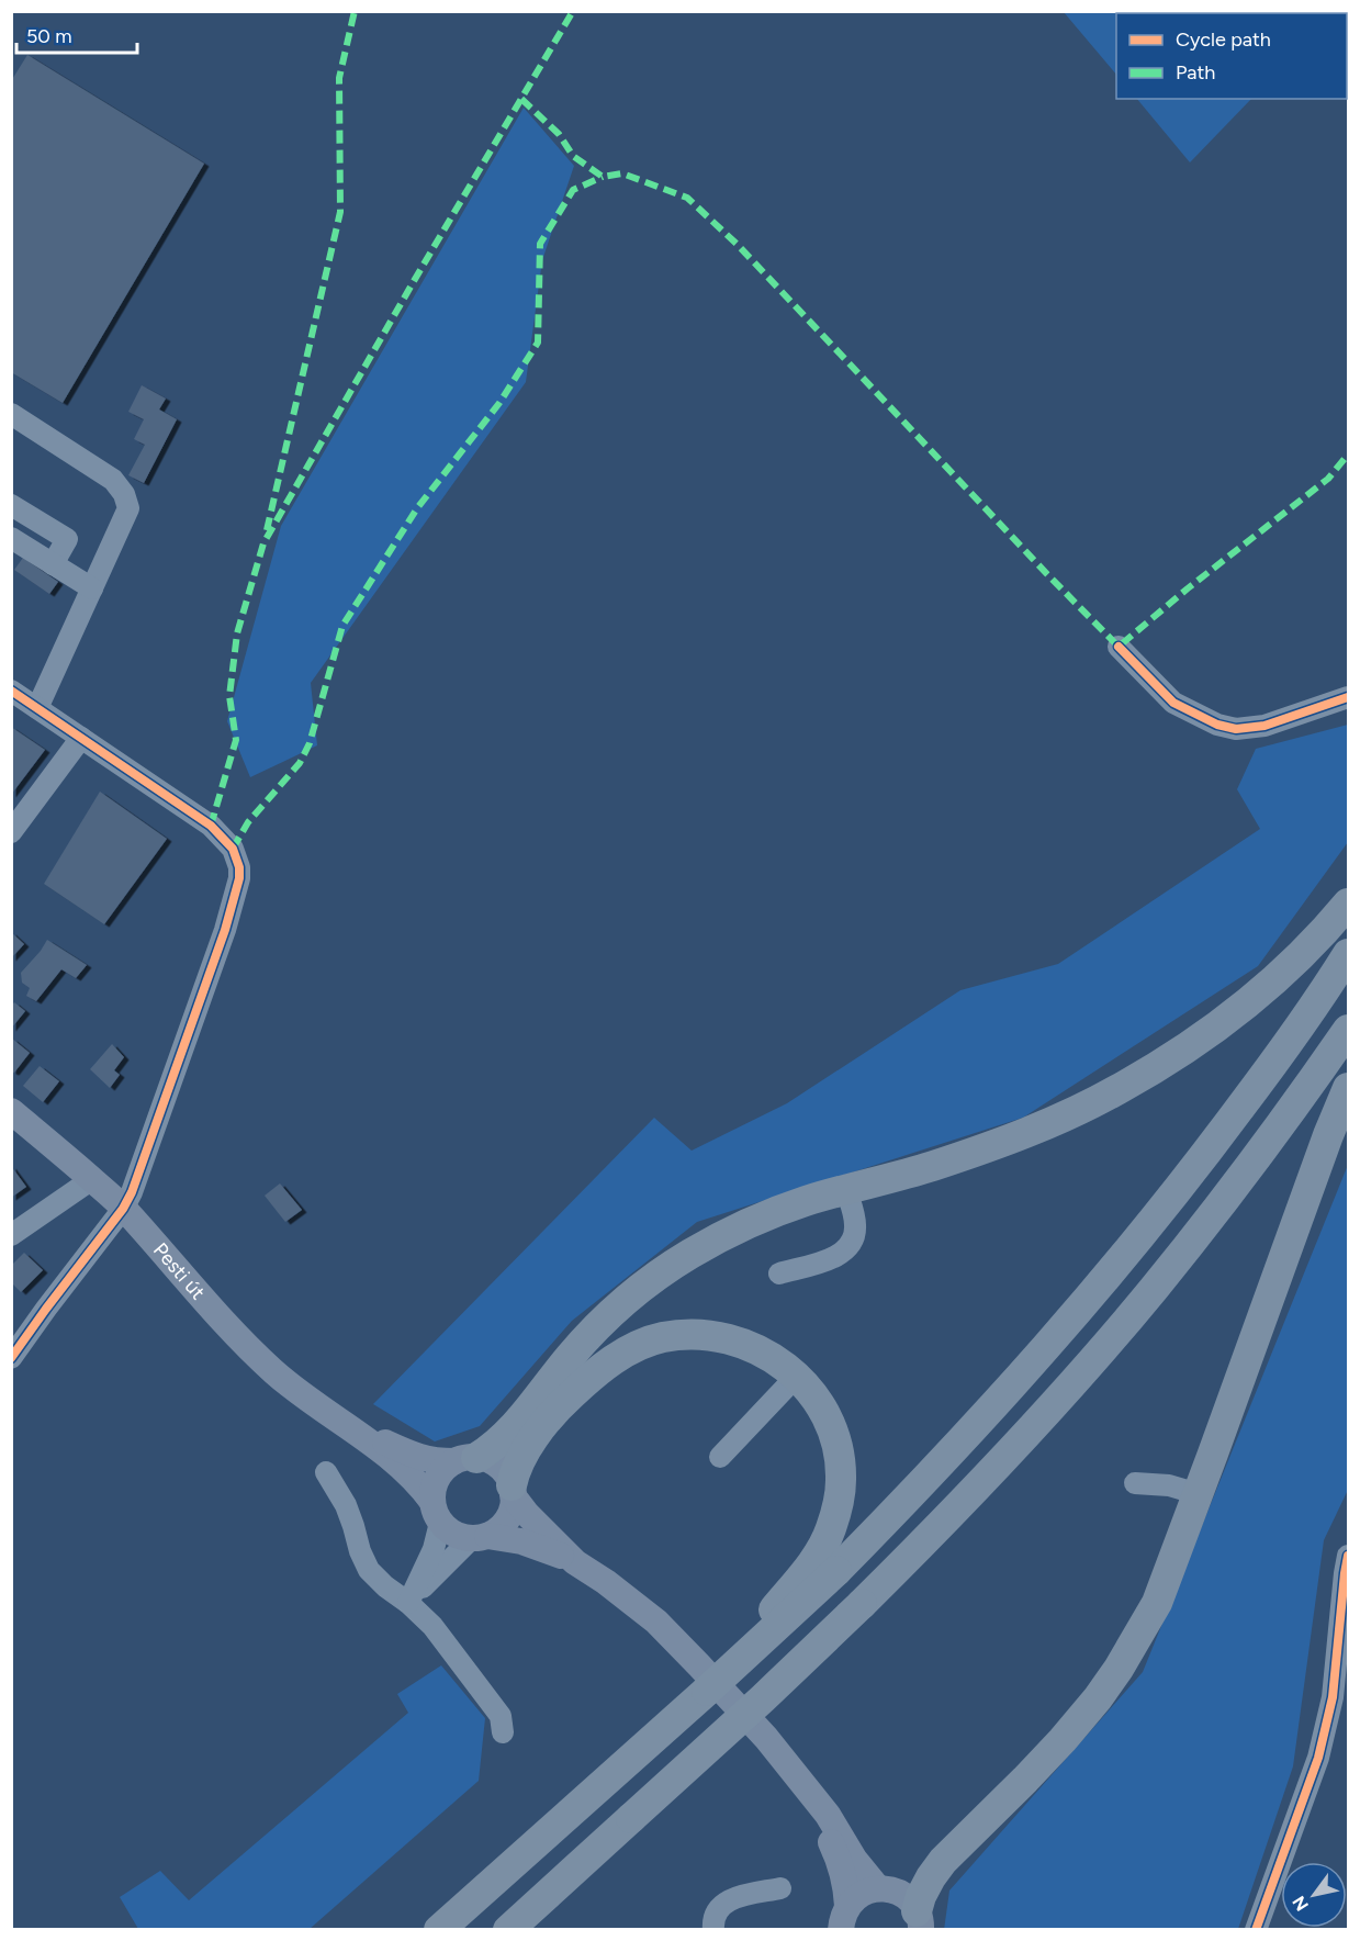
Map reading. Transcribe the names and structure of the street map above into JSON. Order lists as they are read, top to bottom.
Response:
{
  "streets": {
    "main road": ["Pesti út"]
  },
  "legend": ["Cycle path", "Path"],
  "scale_bar": "50 m",
  "north": "bottom left"
}
